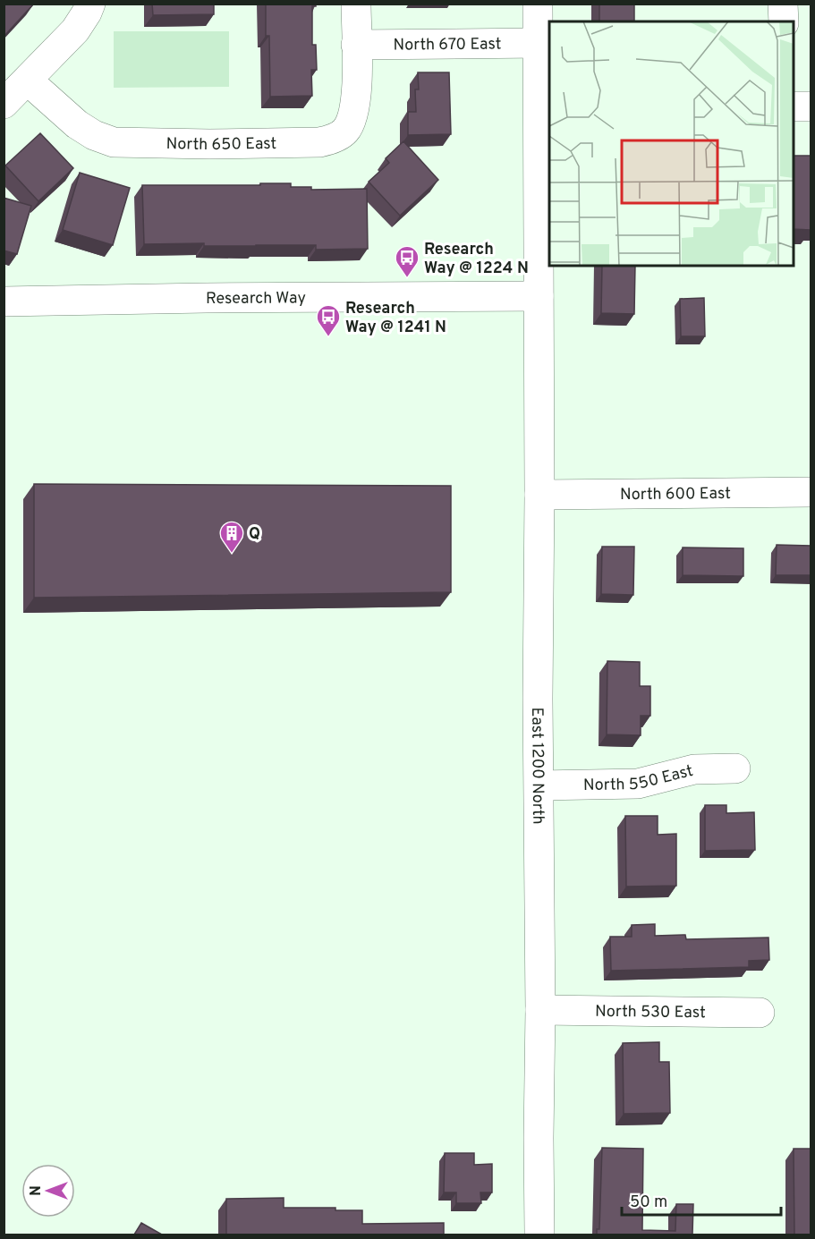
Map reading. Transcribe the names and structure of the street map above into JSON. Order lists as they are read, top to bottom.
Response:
{
  "streets": {
    "street": [
      "North 670 East",
      "North 650 East",
      "Research Way",
      "North 600 East",
      "East 1200 North",
      "North 550 East",
      "North 530 East"
    ]
  },
  "crossings": [
    ["North 670 East", "North 650 East"],
    ["North 670 East", "East 1200 North"],
    ["Research Way", "East 1200 North"],
    ["North 600 East", "East 1200 North"],
    ["East 1200 North", "North 550 East"],
    ["East 1200 North", "North 530 East"]
  ],
  "places": {
    "bus stop": ["Research Way @ 1224 N", "Research Way @ 1241 N"],
    "building": ["Q"]
  },
  "scale_bar": "50 m",
  "north": "left"
}
